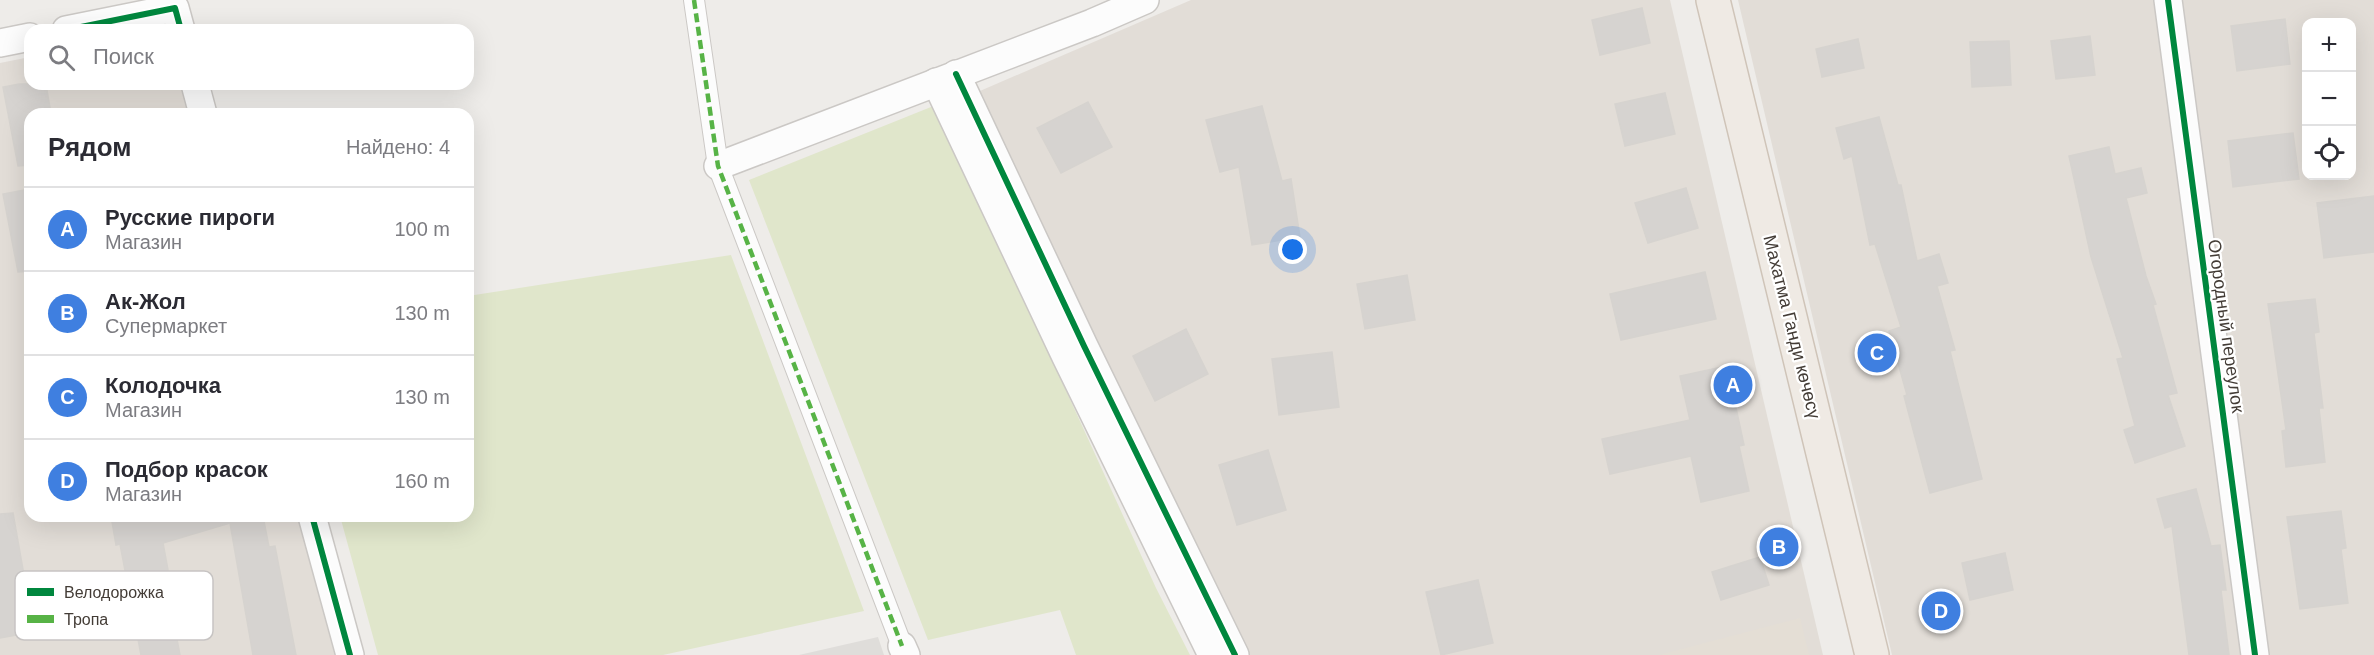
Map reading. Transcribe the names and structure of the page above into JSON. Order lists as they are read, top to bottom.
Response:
{
  "streets": {
    "main road": ["Махатма Ганди көчөсү"],
    "street": ["Огородный переулок"]
  },
  "legend": ["Велодорожка", "Тропа"],
  "page": {
    "map_buttons": ["+", "−"],
    "search": "Поиск",
    "heading": ["Рядом", "Найдено: 4"],
    "list": [
      {
        "mark": "A",
        "name": "Русские пироги",
        "note": "Магазин",
        "value": "100 m"
      },
      {
        "mark": "B",
        "name": "Ак-Жол",
        "note": "Супермаркет",
        "value": "130 m"
      },
      {
        "mark": "C",
        "name": "Колодочка",
        "note": "Магазин",
        "value": "130 m"
      },
      {
        "mark": "D",
        "name": "Подбор красок",
        "note": "Магазин",
        "value": "160 m"
      }
    ],
    "pins": [
      "C",
      "A",
      "B",
      "D"
    ]
  }
}
